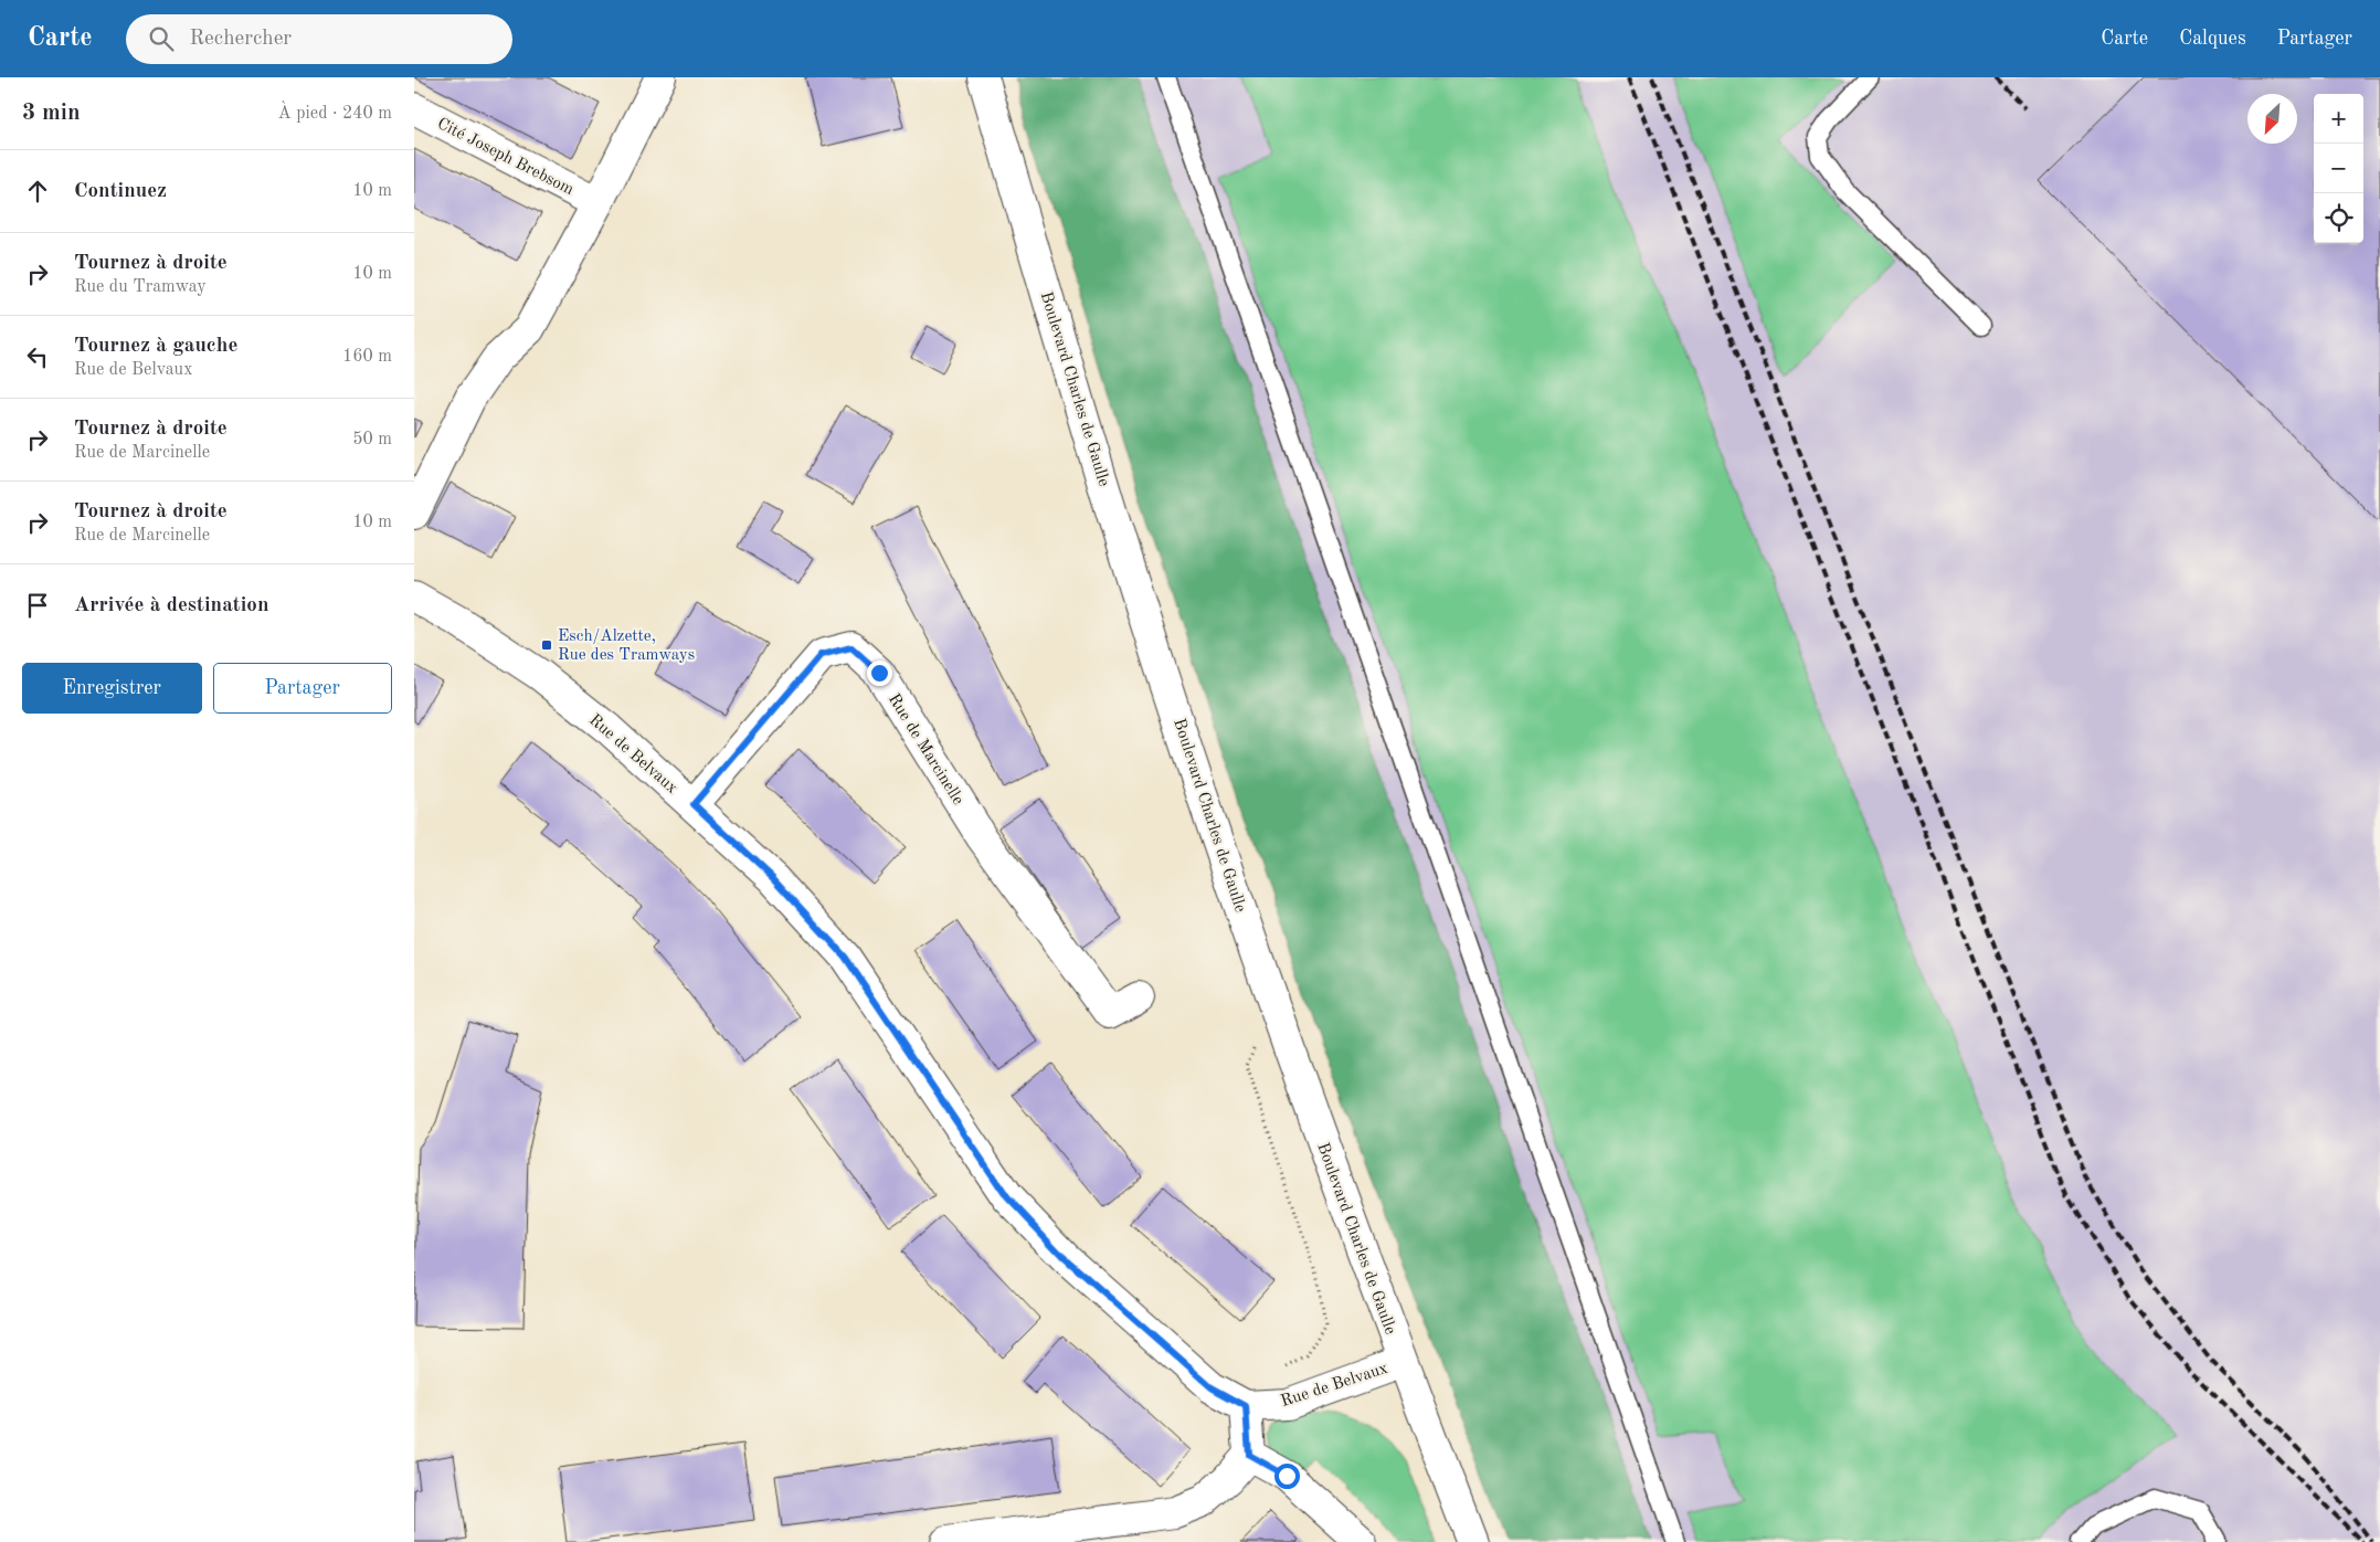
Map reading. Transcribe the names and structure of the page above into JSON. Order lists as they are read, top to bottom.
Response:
{
  "streets": {
    "street": [
      "Cité Joseph Brebsom",
      "Boulevard Charles de Gaulle",
      "Rue de Marcinelle",
      "Rue de Belvaux"
    ]
  },
  "crossings": [
    ["Boulevard Charles de Gaulle", "Rue de Belvaux"],
    ["Rue de Marcinelle", "Rue de Belvaux"]
  ],
  "places": {
    "transit": ["Esch/Alzette, Rue des Tramways"]
  },
  "north": "bottom left",
  "page": {
    "header": "Carte",
    "search": "Rechercher",
    "nav": ["Carte", "Calques", "Partager"],
    "heading": ["3 min", "À pied · 240 m"],
    "map_buttons": ["+", "−"],
    "list": [
      ["Continuez", "10 m"],
      ["Tournez à droite", "Rue du Tramway", "10 m"],
      ["Tournez à gauche", "Rue de Belvaux", "160 m"],
      ["Tournez à droite", "Rue de Marcinelle", "50 m"],
      ["Tournez à droite", "Rue de Marcinelle", "10 m"],
      "Arrivée à destination"
    ],
    "buttons": ["Enregistrer", "Partager"]
  }
}
